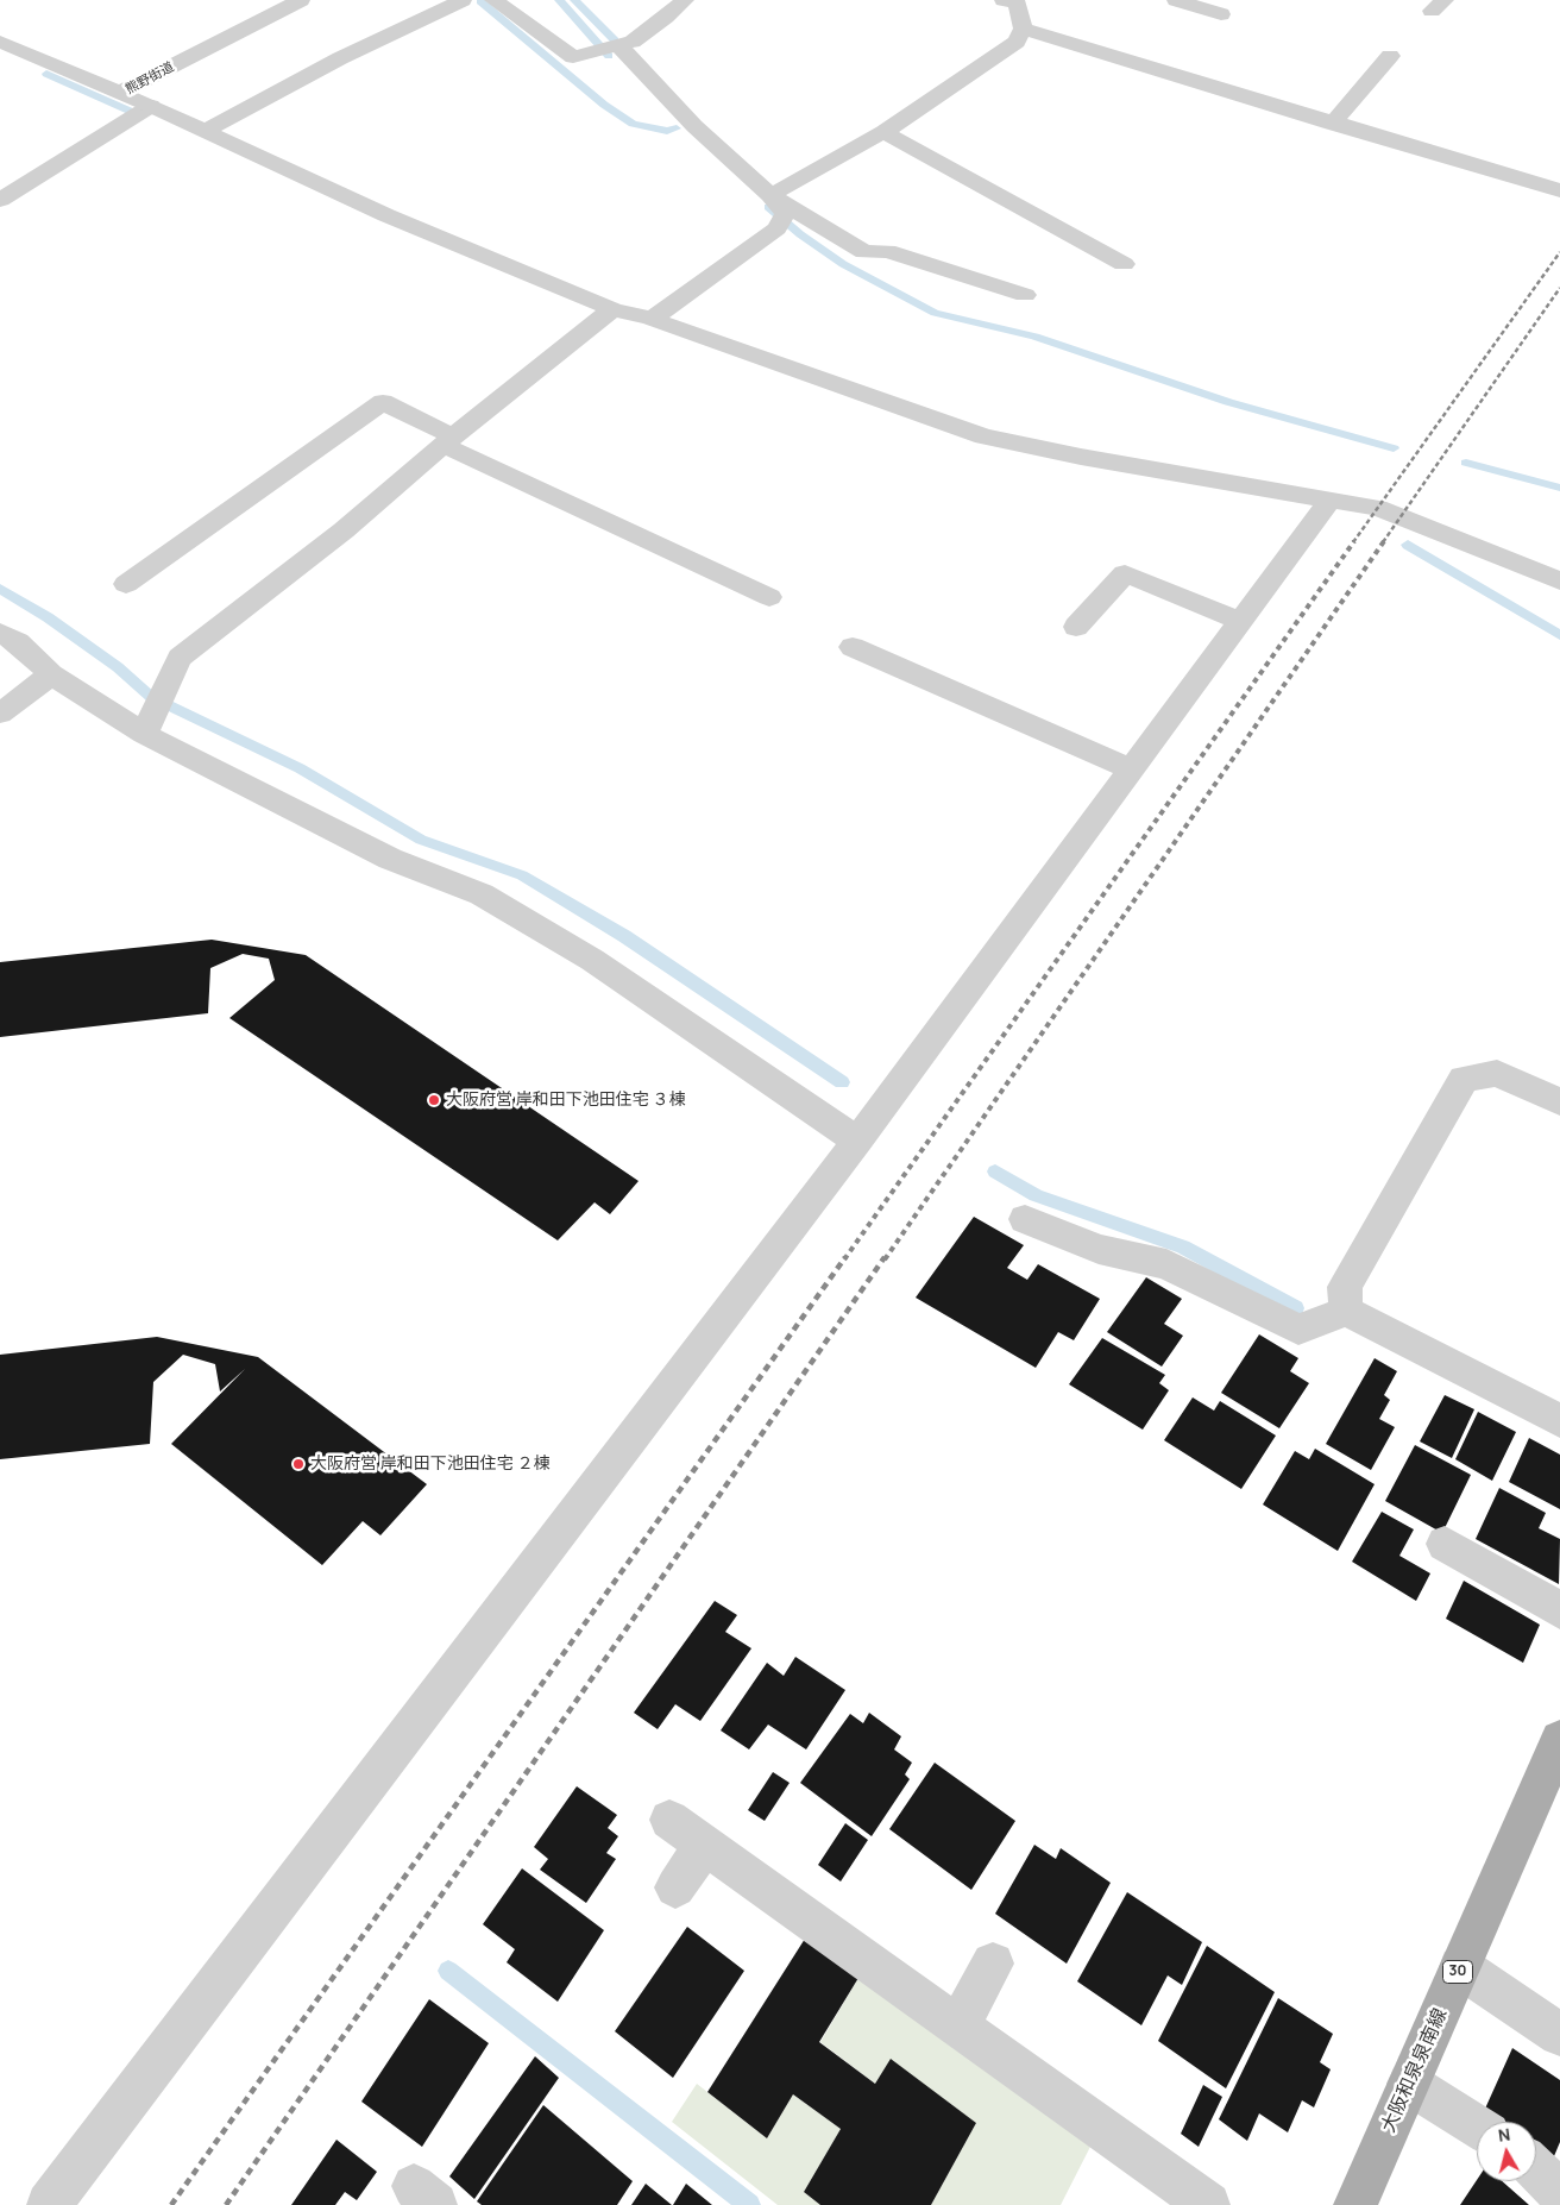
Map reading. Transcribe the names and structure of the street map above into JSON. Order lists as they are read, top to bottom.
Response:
{
  "streets": {
    "main road": ["30", "大阪和泉泉南線"],
    "street": ["熊野街道"]
  },
  "places": ["大阪府営 岸和田下池田住宅 ３棟", "大阪府営 岸和田下池田住宅 ２棟"],
  "north": "top"
}
